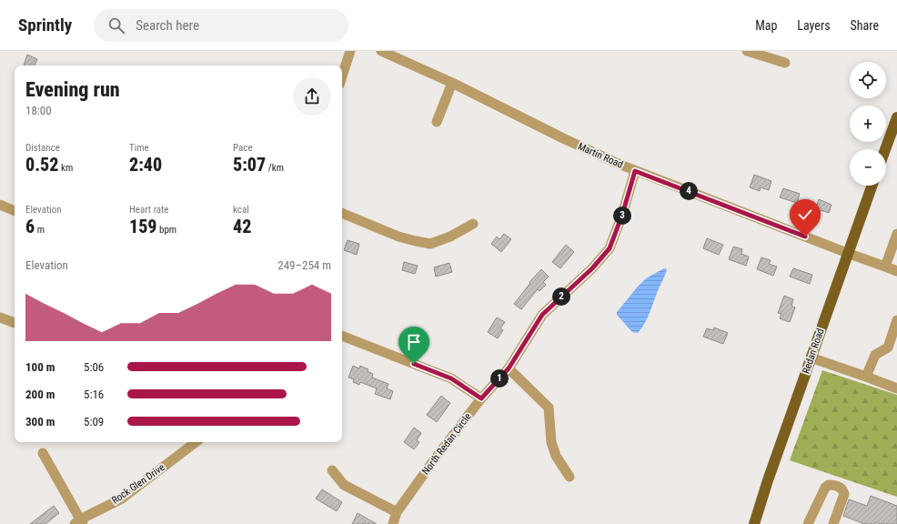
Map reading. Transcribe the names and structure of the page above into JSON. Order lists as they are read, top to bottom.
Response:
{
  "streets": {
    "main road": ["Redan Road"],
    "street": ["Martin Road", "North Redan Circle", "Rock Glen Drive"]
  },
  "crossings": [
    ["Martin Road", "Redan Road"],
    ["Martin Road", "North Redan Circle"]
  ],
  "page": {
    "header": "Sprintly",
    "search": "Search here",
    "nav": ["Map", "Layers", "Share"],
    "map_buttons": ["+", "−"],
    "heading": ["Evening run", "18:00"],
    "stats": [
      ["Distance", "0.52 km"],
      ["Time", "2:40"],
      ["Pace", "5:07 /km"],
      ["Elevation", "6 m"],
      ["Heart rate", "159 bpm"],
      ["kcal", "42"]
    ],
    "pins": [
      "4",
      "3",
      "2",
      "1"
    ],
    "chart": ["Elevation", "249–254 m"],
    "list": [
      {
        "name": "100 m",
        "note": "5:06"
      },
      {
        "name": "200 m",
        "note": "5:16"
      },
      {
        "name": "300 m",
        "note": "5:09"
      }
    ]
  }
}
